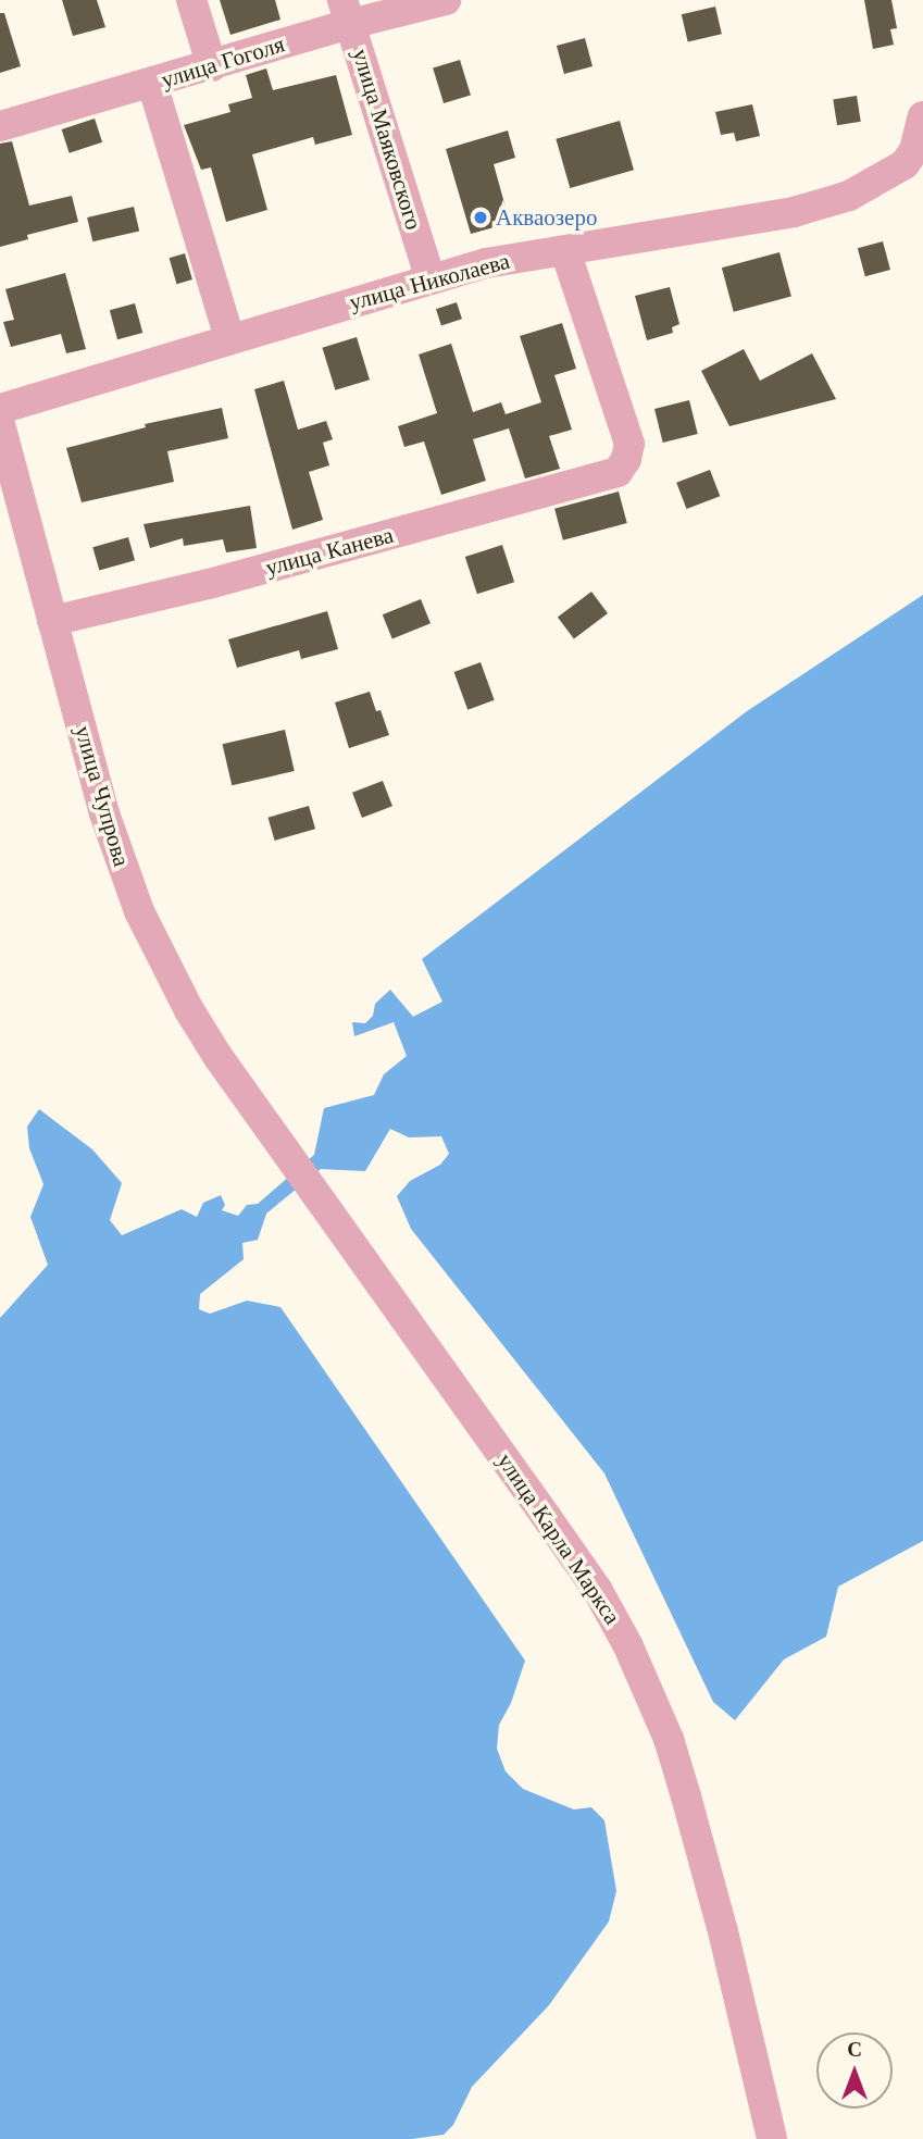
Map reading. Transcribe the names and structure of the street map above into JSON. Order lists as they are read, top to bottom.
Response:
{
  "streets": {
    "street": [
      "улица Гоголя",
      "улица Маяковского",
      "улица Николаева",
      "улица Канева",
      "улица Чупрова",
      "улица Карла Маркса"
    ]
  },
  "crossings": [
    ["улица Гоголя", "улица Маяковского"],
    ["улица Маяковского", "улица Николаева"],
    ["улица Николаева", "улица Канева"],
    ["улица Канева", "улица Чупрова"],
    ["улица Чупрова", "улица Карла Маркса"]
  ],
  "places": ["Акваозеро"],
  "north": "top"
}
